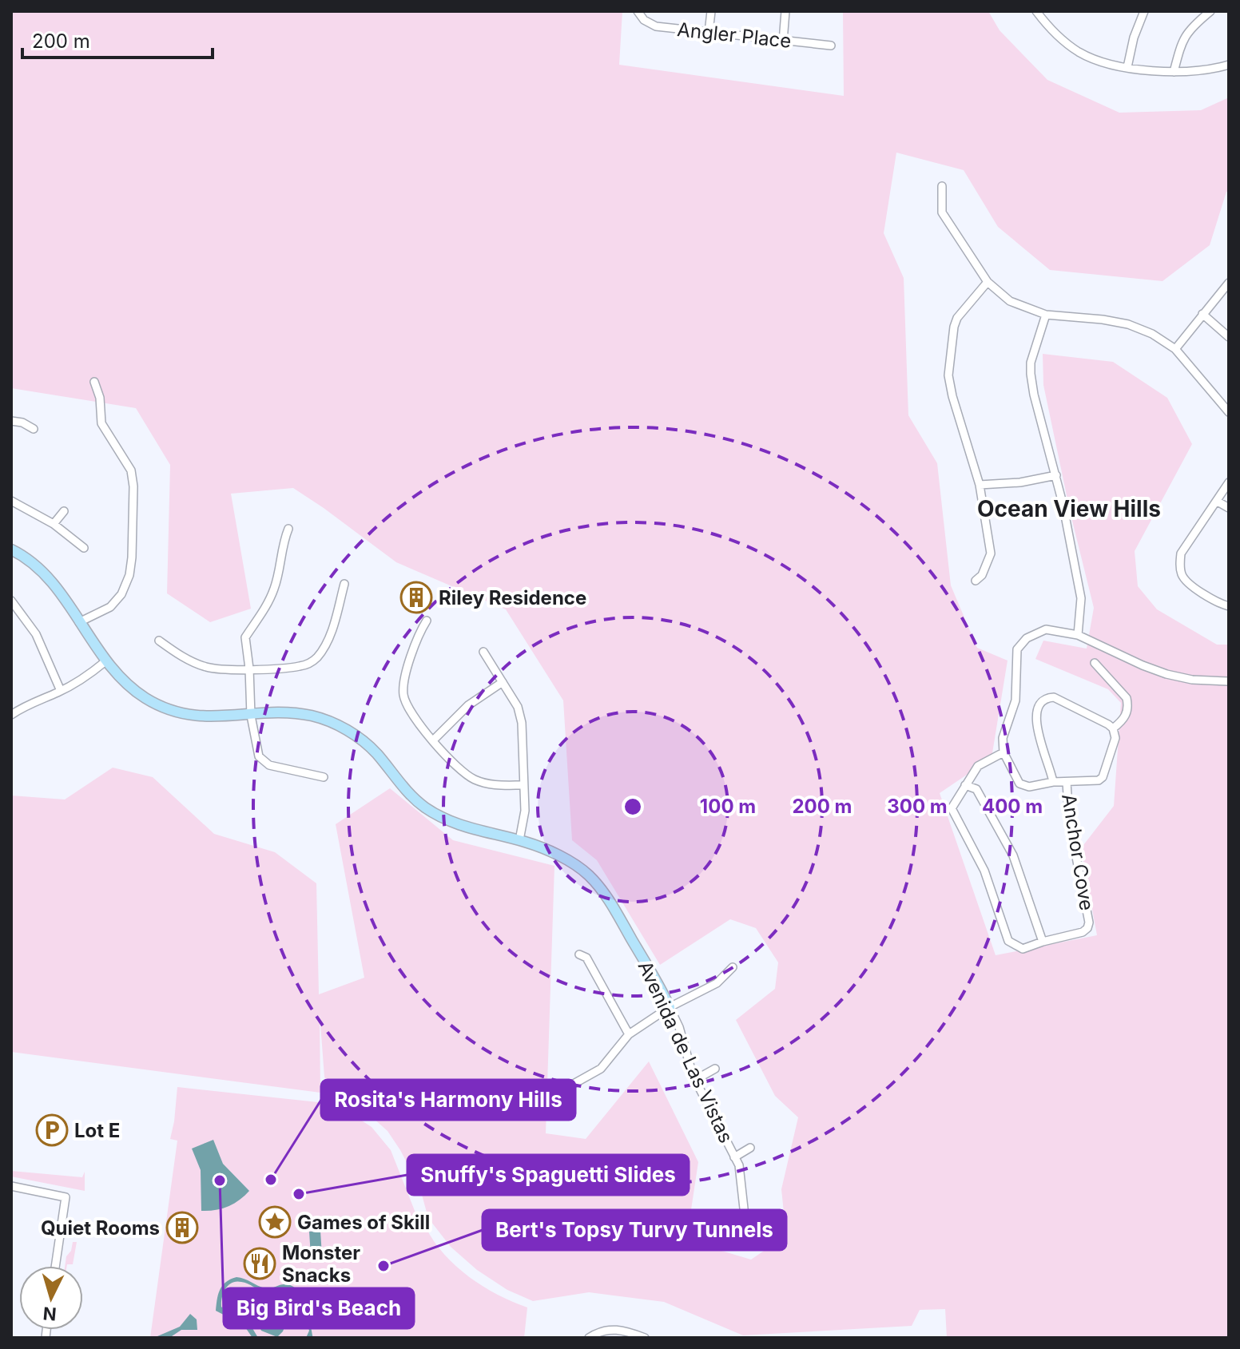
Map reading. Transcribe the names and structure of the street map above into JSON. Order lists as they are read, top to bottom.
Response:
{
  "streets": {
    "street": ["Angler Place", "Anchor Cove", "Avenida de Las Vistas"]
  },
  "districts": ["Ocean View Hills"],
  "places": {
    "building": ["Riley Residence", "Quiet Rooms"],
    "parking": ["Lot E"],
    "other": [
      "Rosita's Harmony Hills",
      "Big Bird's Beach",
      "Snuffy's Spaguetti Slides",
      "Bert's Topsy Turvy Tunnels"
    ],
    "place": ["Games of Skill"],
    "restaurant": ["Monster Snacks"]
  },
  "scale_bar": "200 m",
  "north": "bottom",
  "rings": [
    "100 m",
    "200 m",
    "300 m",
    "400 m"
  ]
}
